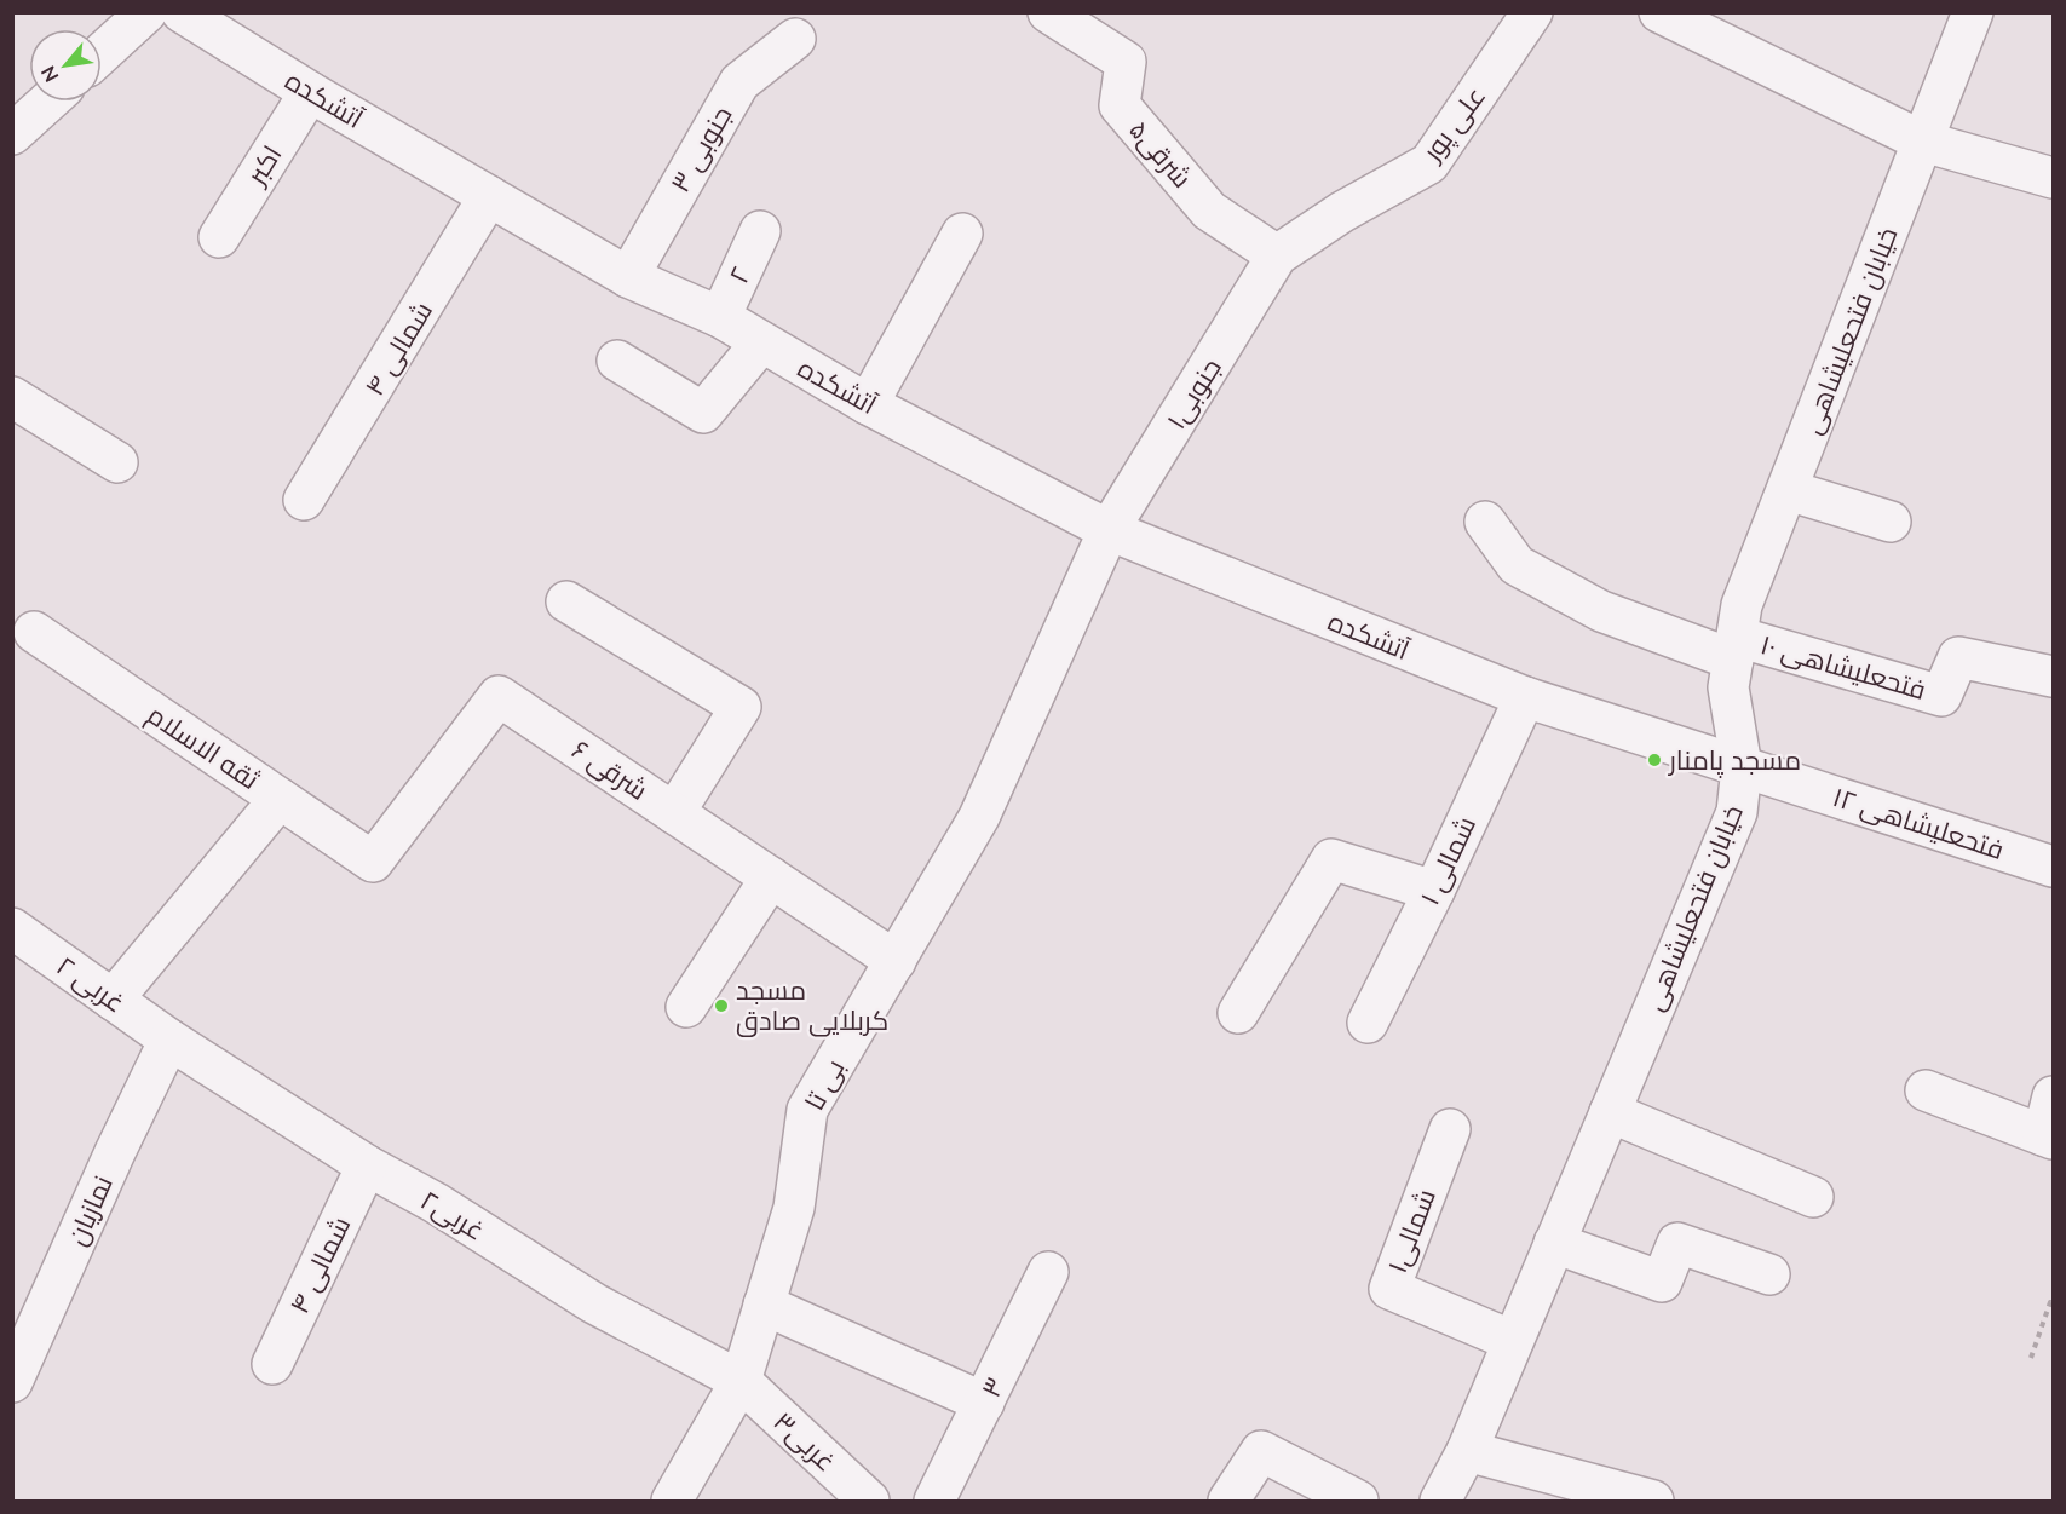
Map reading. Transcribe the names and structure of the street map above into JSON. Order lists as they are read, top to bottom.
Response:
{
  "streets": {
    "street": [
      "آتشکده",
      "علی پور",
      "۳ جنوبی",
      "شرقی۵",
      "اکبر",
      "۲",
      "خیابان فتحعلیشاهی",
      "۴ شمالی",
      "جنوبی۱",
      "فتحعلیشاهی ۱۰",
      "ثقه الاسلام",
      "۶ شرقی",
      "فتحعلیشاهی ۱۲",
      "۱ شمالی",
      "۲ غربی",
      "بی تا",
      "نمازیان",
      "غربی۲",
      "شمالی۱",
      "۳",
      "غربی۳"
    ]
  },
  "crossings": [
    ["آتشکده", "۳ جنوبی"],
    ["آتشکده", "اکبر"],
    ["آتشکده", "۲"],
    ["آتشکده", "خیابان فتحعلیشاهی"],
    ["آتشکده", "۴ شمالی"],
    ["آتشکده", "جنوبی۱"],
    ["آتشکده", "فتحعلیشاهی ۱۲"],
    ["آتشکده", "۱ شمالی"],
    ["آتشکده", "بی تا"],
    ["علی پور", "شرقی۵"],
    ["علی پور", "جنوبی۱"],
    ["شرقی۵", "جنوبی۱"],
    ["خیابان فتحعلیشاهی", "فتحعلیشاهی ۱۰"],
    ["خیابان فتحعلیشاهی", "فتحعلیشاهی ۱۲"],
    ["خیابان فتحعلیشاهی", "شمالی۱"],
    ["۴ شمالی", "غربی۲"],
    ["جنوبی۱", "بی تا"],
    ["ثقه الاسلام", "۶ شرقی"],
    ["۶ شرقی", "بی تا"],
    ["۲ غربی", "نمازیان"],
    ["۲ غربی", "غربی۲"],
    ["بی تا", "غربی۲"],
    ["بی تا", "غربی۳"],
    ["نمازیان", "غربی۲"],
    ["غربی۲", "غربی۳"]
  ],
  "places": ["مسجد پامنار", "مسجد کربلایی صادق"],
  "north": "bottom left"
}
